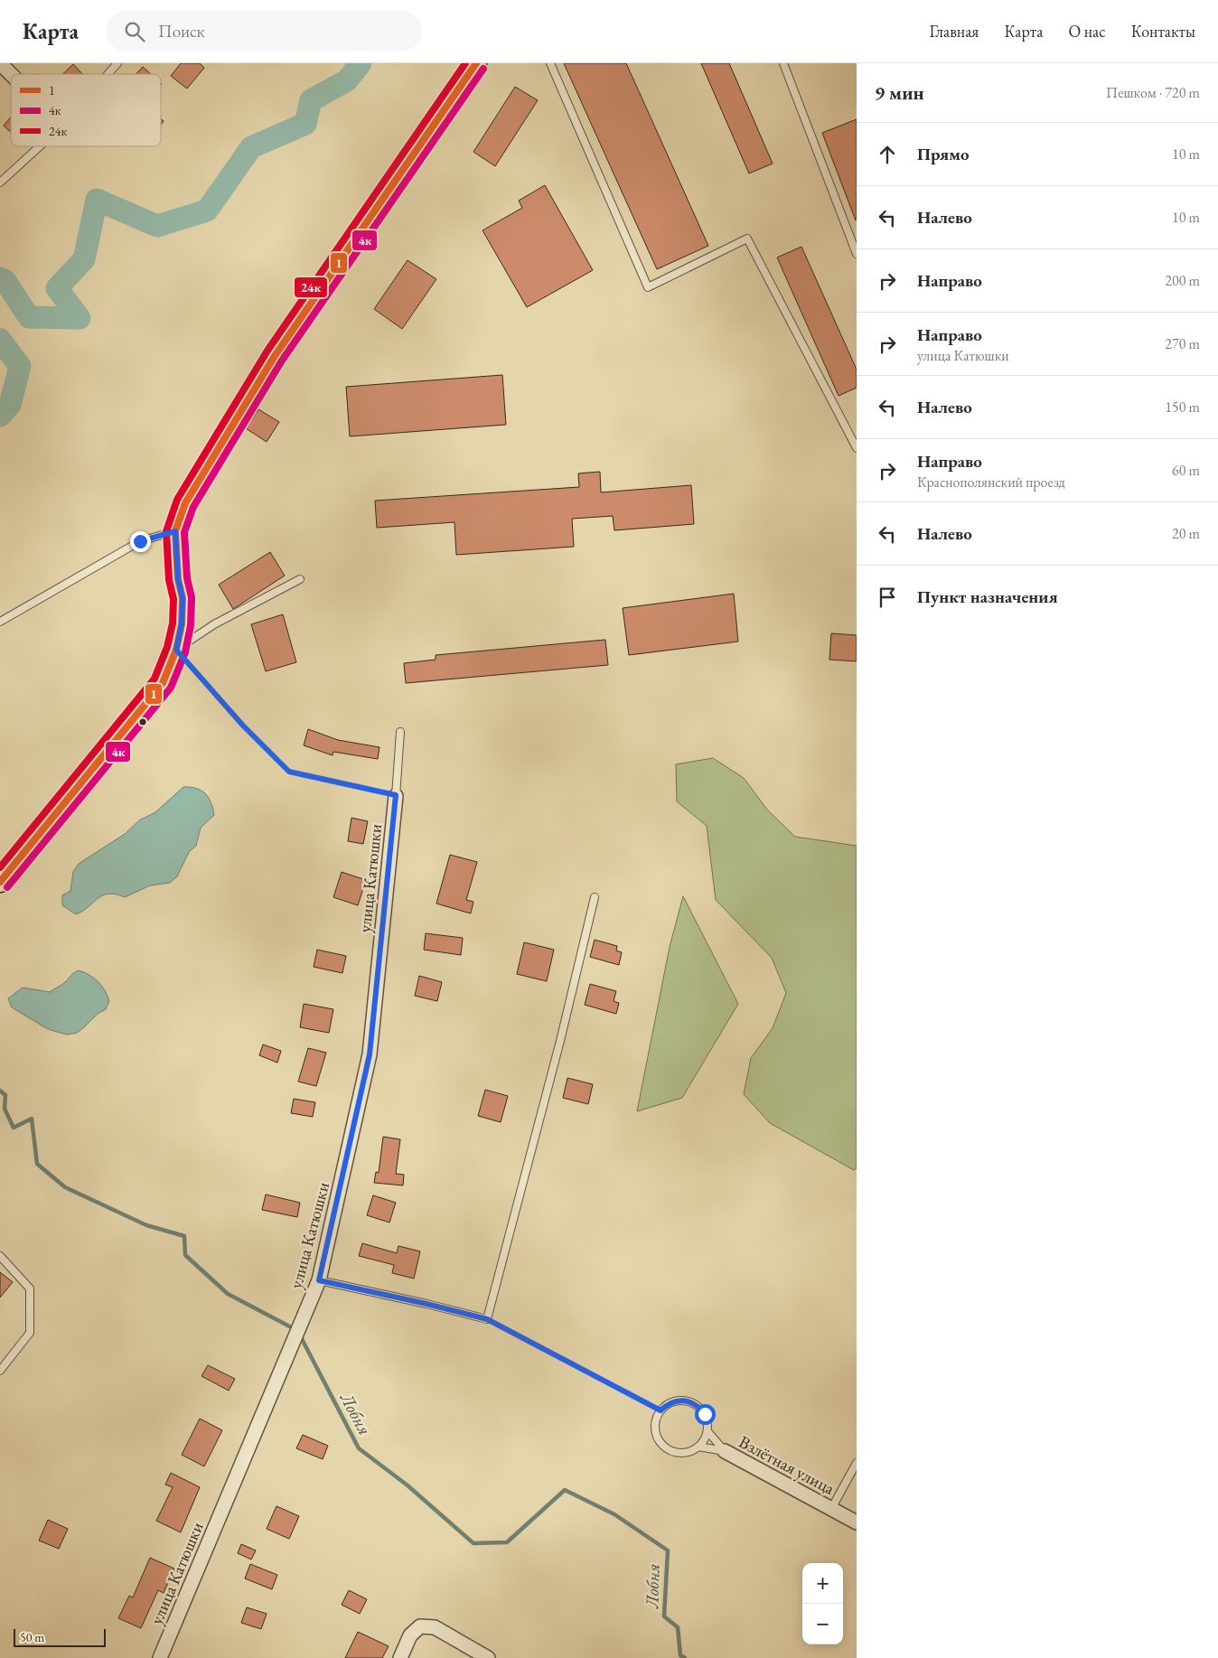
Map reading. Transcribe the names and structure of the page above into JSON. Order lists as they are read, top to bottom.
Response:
{
  "streets": {
    "street": ["улица Катюшки", "Взлётная улица"]
  },
  "water": ["Лобня"],
  "lines": ["transit line 1", "transit line 24к", "transit line 4к"],
  "legend": ["1", "4к", "24к"],
  "scale_bar": "50 m",
  "page": {
    "header": "Карта",
    "search": "Поиск",
    "nav": [
      "Главная",
      "Карта",
      "О нас",
      "Контакты"
    ],
    "heading": ["9 мин", "Пешком · 720 m"],
    "list": [
      ["Прямо", "10 m"],
      ["Налево", "10 m"],
      ["Направо", "200 m"],
      ["Направо", "улица Катюшки", "270 m"],
      ["Налево", "150 m"],
      ["Направо", "Краснополянский проезд", "60 m"],
      ["Налево", "20 m"],
      "Пункт назначения"
    ],
    "map_buttons": ["+", "−"],
    "scale": "50 m"
  }
}
